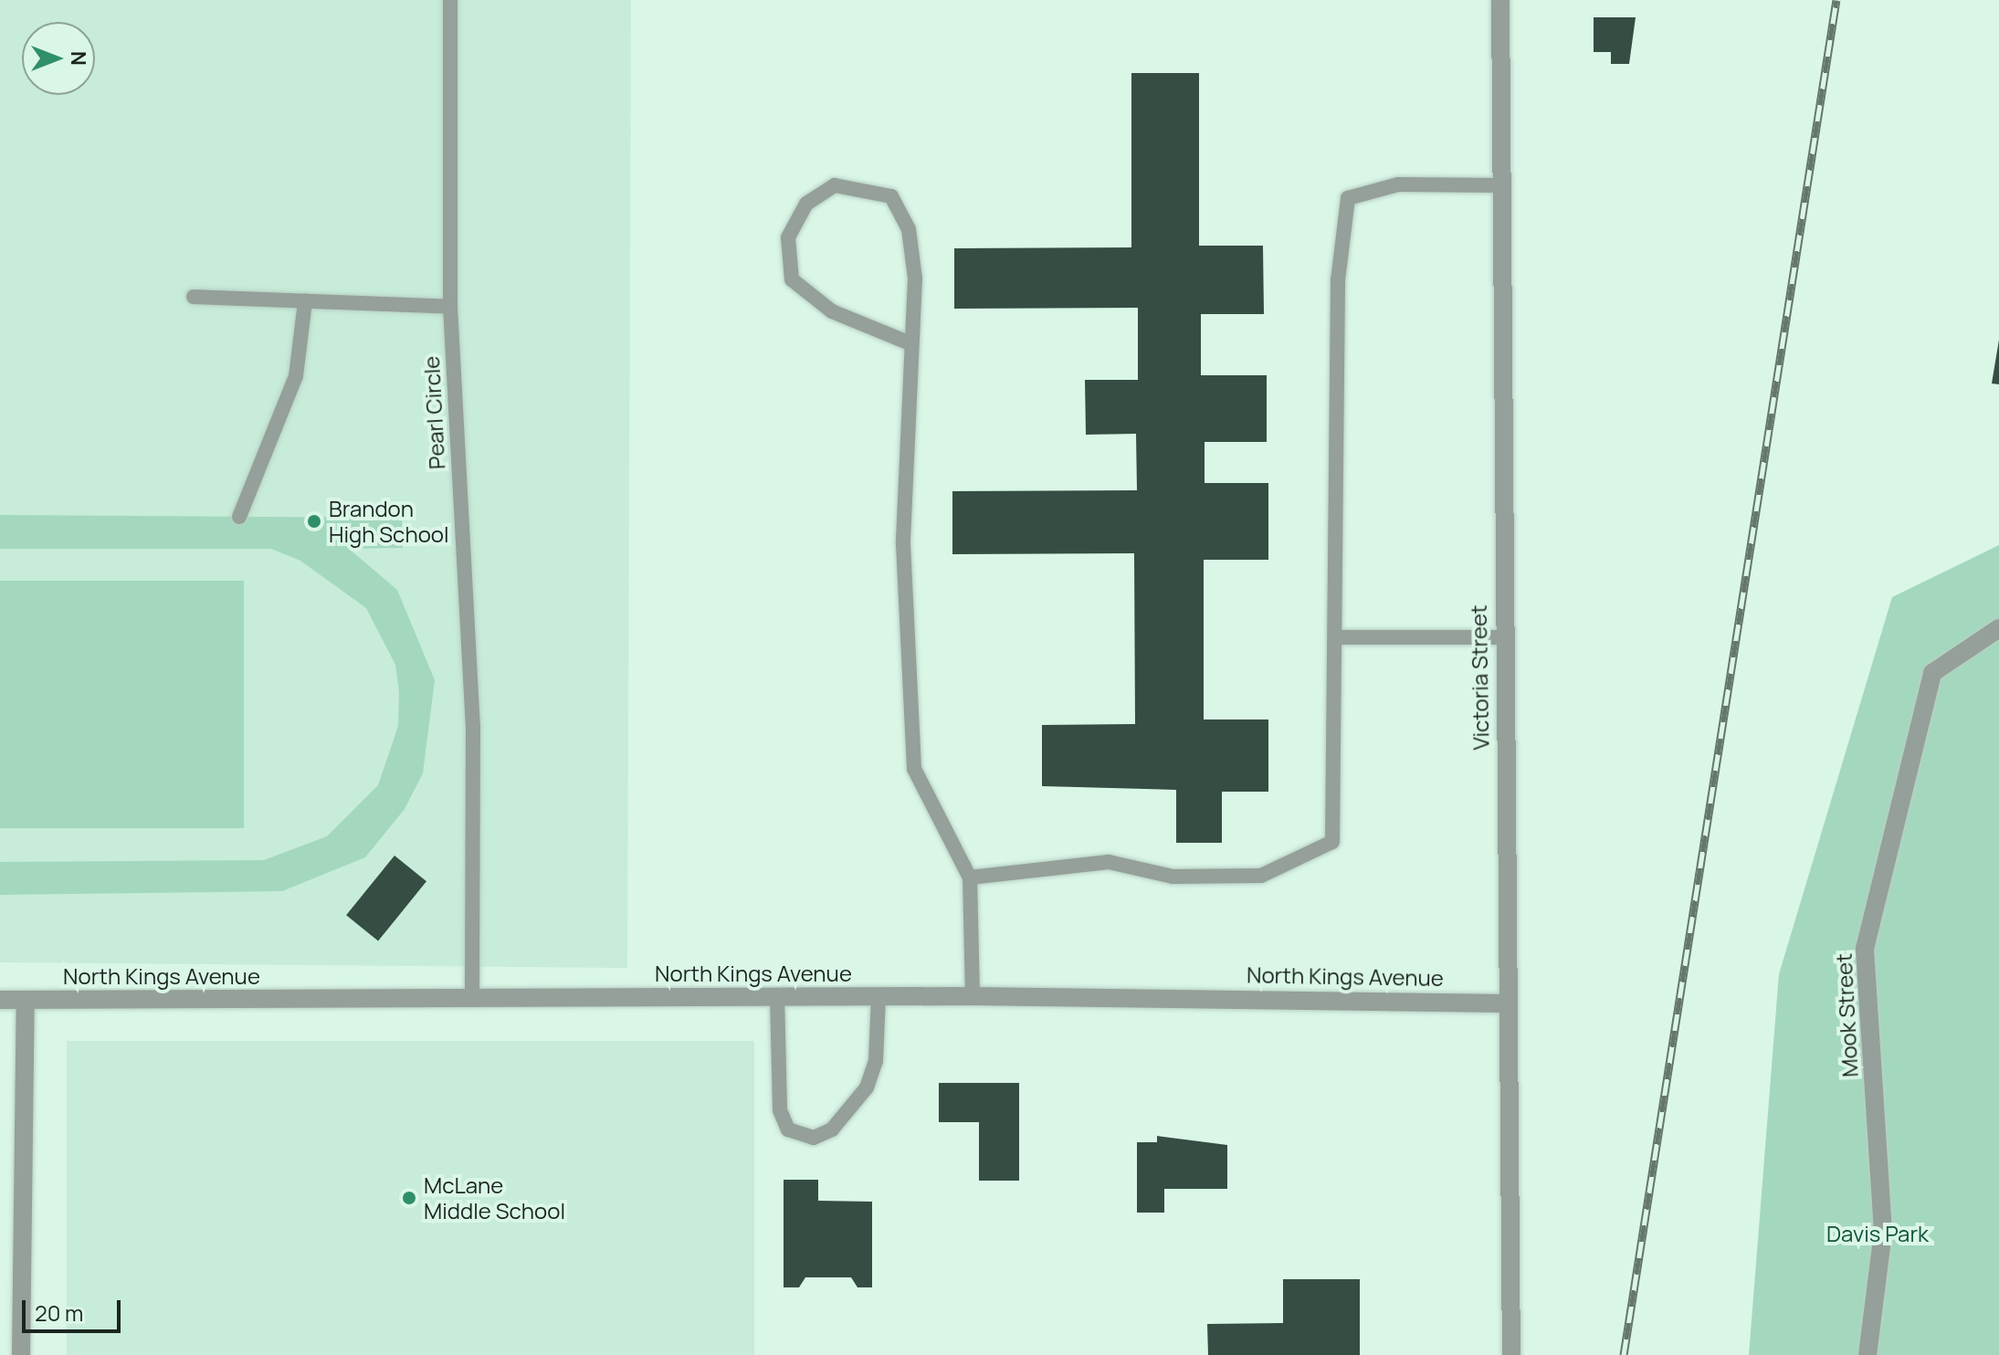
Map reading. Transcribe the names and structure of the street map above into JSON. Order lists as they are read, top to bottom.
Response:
{
  "streets": {
    "street": ["Victoria Street", "North Kings Avenue", "Mook Street"],
    "lane": ["Pearl Circle"]
  },
  "crossings": [
    ["Pearl Circle", "North Kings Avenue"],
    ["Victoria Street", "North Kings Avenue"]
  ],
  "parks": ["Davis Park"],
  "places": ["Brandon High School", "McLane Middle School"],
  "scale_bar": "20 m",
  "north": "right"
}
